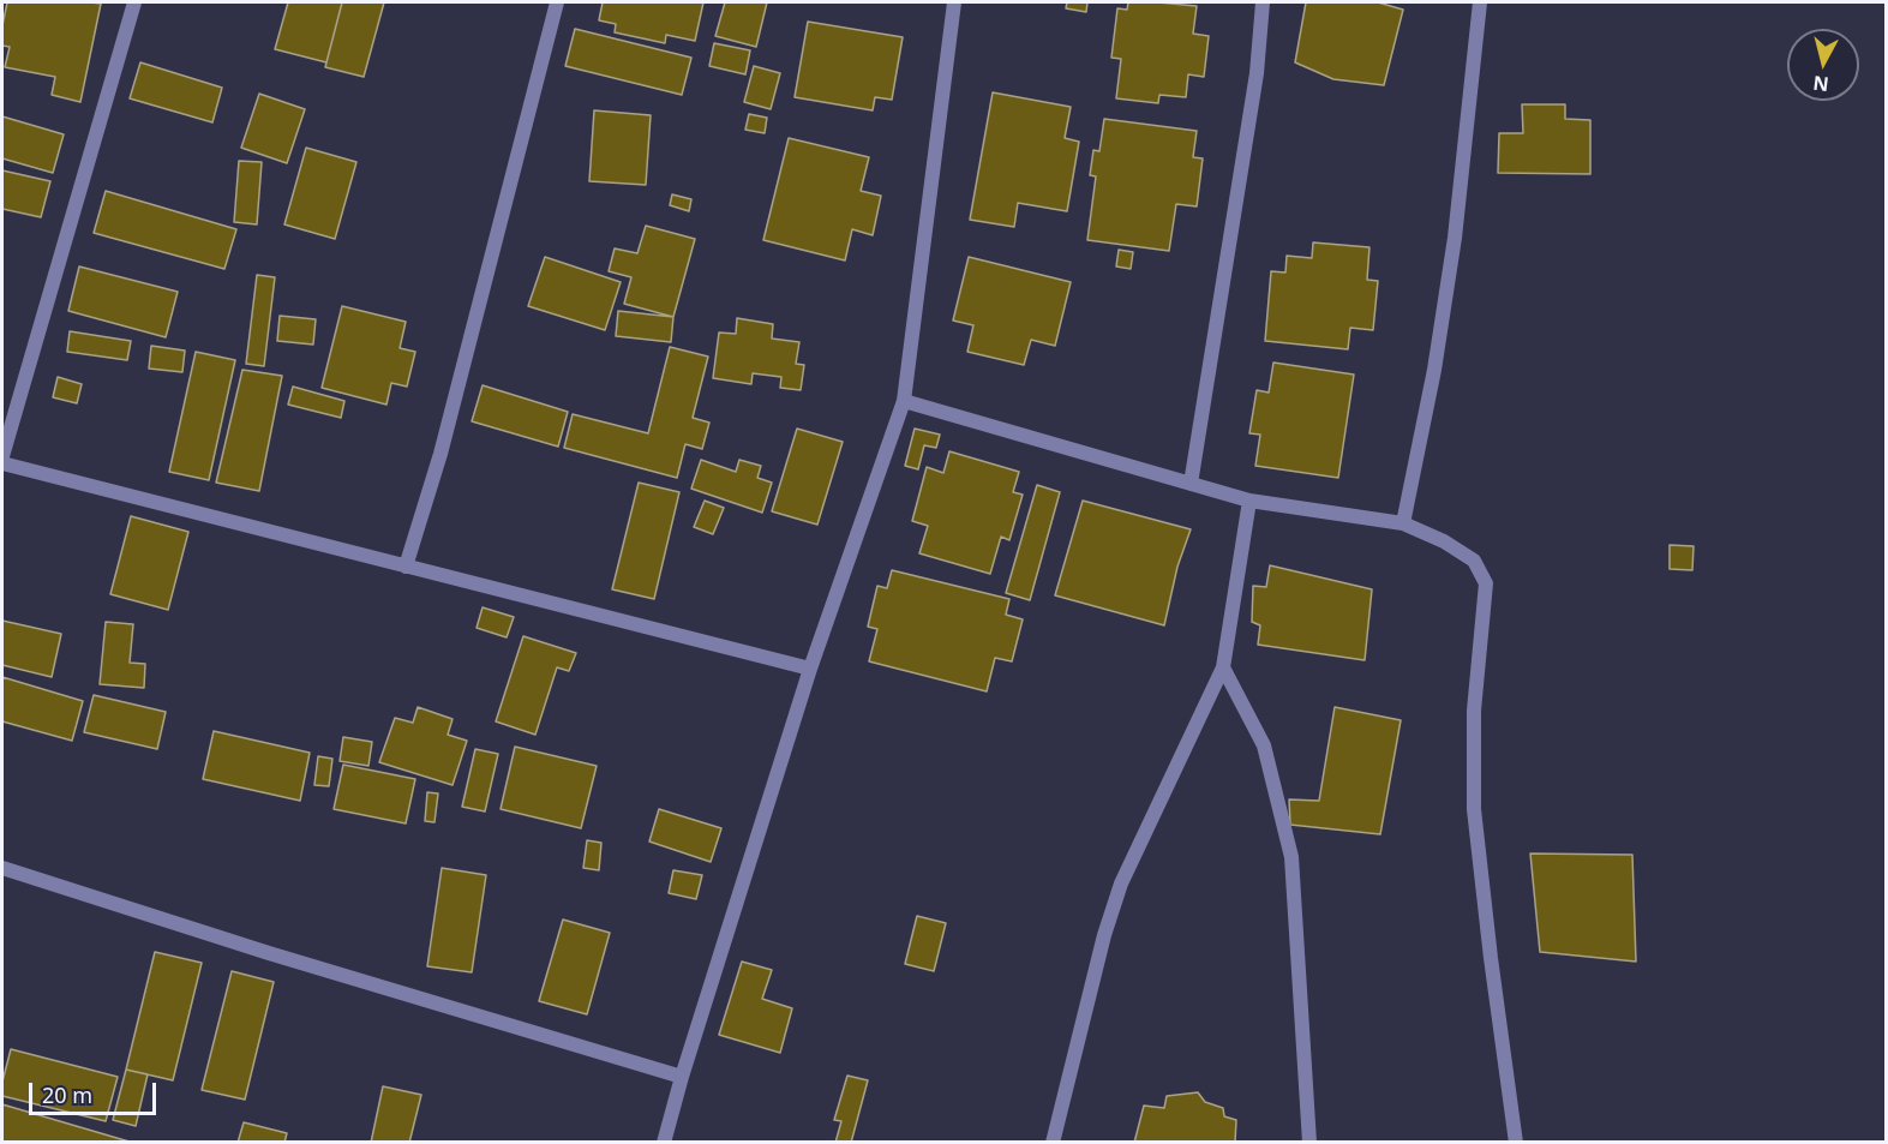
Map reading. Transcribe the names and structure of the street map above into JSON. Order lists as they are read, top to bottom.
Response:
{
  "scale_bar": "20 m",
  "north": "bottom"
}
